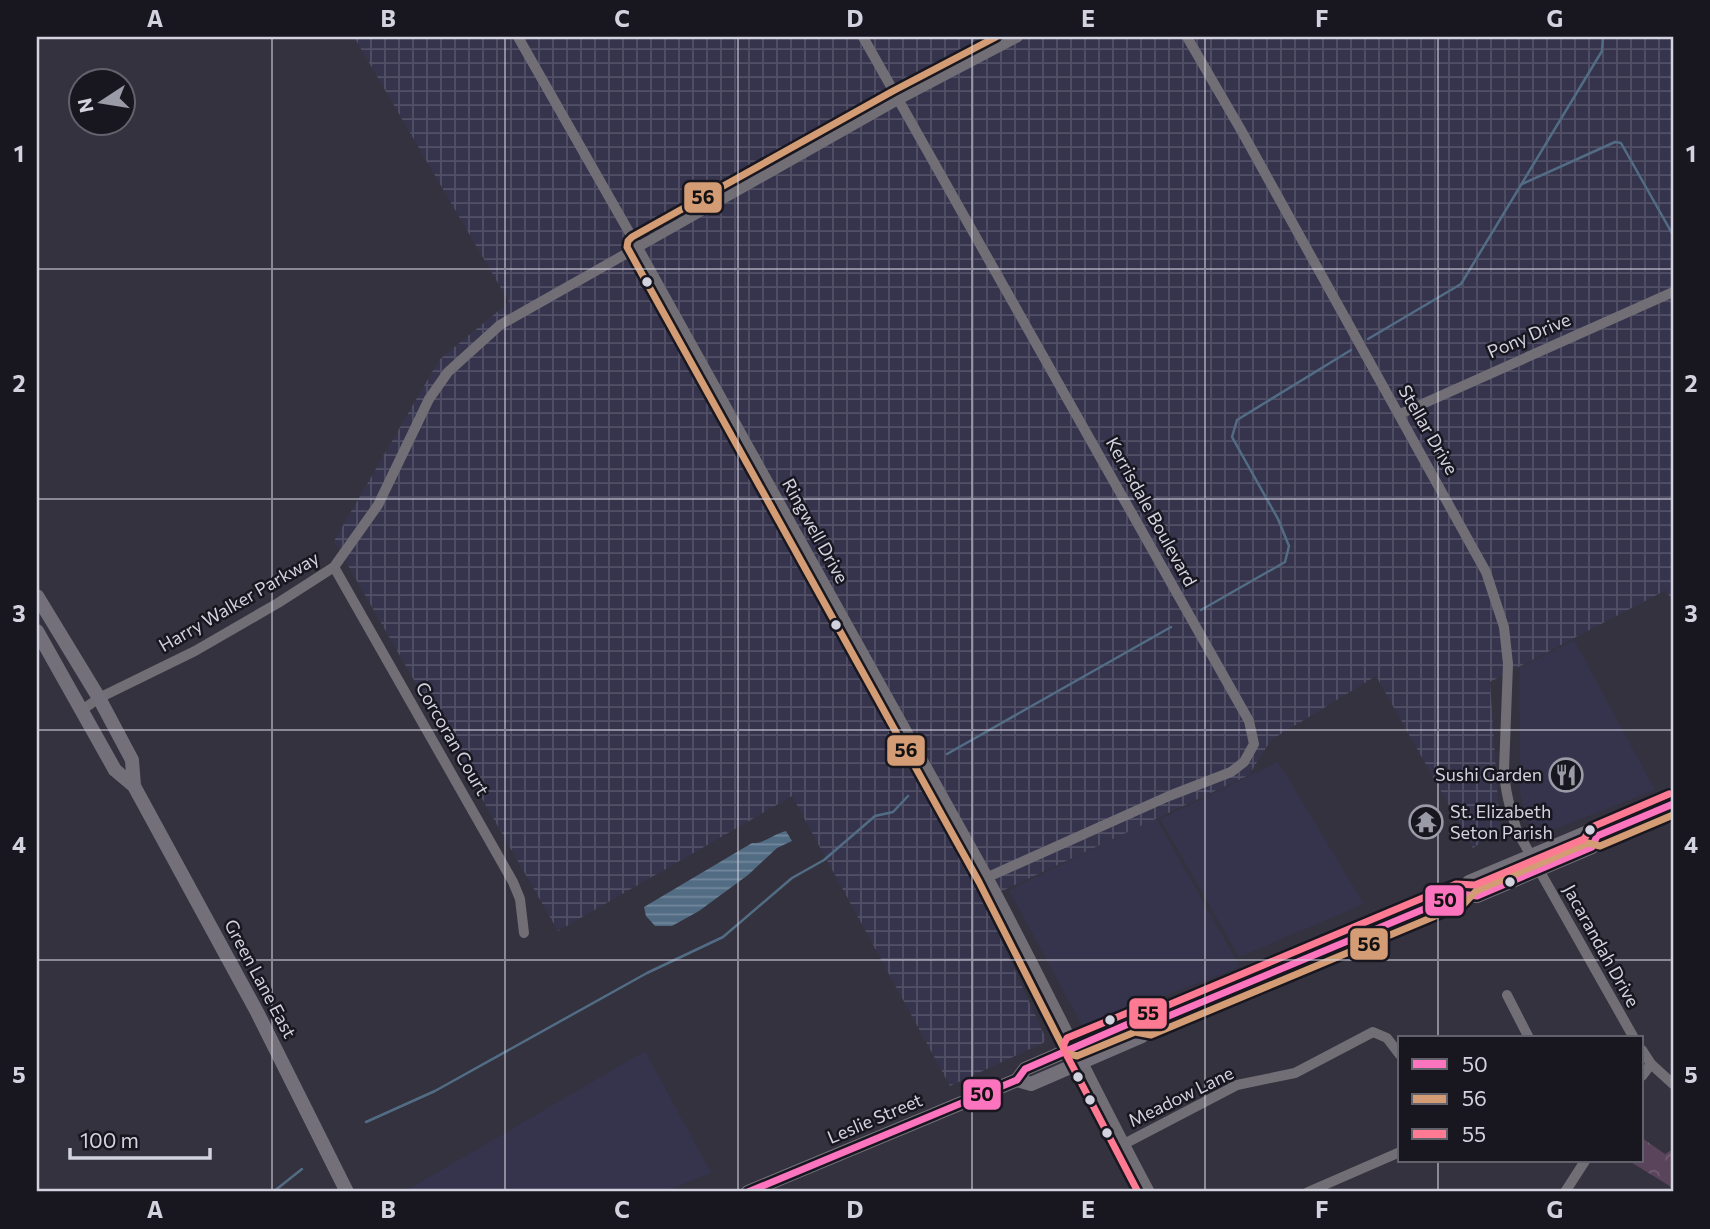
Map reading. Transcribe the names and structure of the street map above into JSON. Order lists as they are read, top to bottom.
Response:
{
  "streets": {
    "main road": ["Green Lane East", "Leslie Street"],
    "street": [
      "Pony Drive",
      "Stellar Drive",
      "Kerrisdale Boulevard",
      "Ringwell Drive",
      "Harry Walker Parkway",
      "Corcoran Court",
      "Jacarandah Drive",
      "Meadow Lane"
    ]
  },
  "crossings": [
    ["Pony Drive", "Stellar Drive"],
    ["Stellar Drive", "Jacarandah Drive"],
    ["Stellar Drive", "Leslie Street"],
    ["Kerrisdale Boulevard", "Ringwell Drive"],
    ["Kerrisdale Boulevard", "Harry Walker Parkway"],
    ["Ringwell Drive", "Harry Walker Parkway"],
    ["Ringwell Drive", "Meadow Lane"],
    ["Ringwell Drive", "Leslie Street"],
    ["Harry Walker Parkway", "Corcoran Court"],
    ["Harry Walker Parkway", "Green Lane East"],
    ["Jacarandah Drive", "Leslie Street"]
  ],
  "places": {
    "restaurant": ["Sushi Garden"],
    "temple": ["St. Elizabeth Seton Parish"]
  },
  "lines": ["transit line 56", "transit line 55", "transit line 50"],
  "legend": ["50", "56", "55"],
  "scale_bar": "100 m",
  "north": "left",
  "grid": {
    "columns": [
      "A",
      "B",
      "C",
      "D",
      "E",
      "F",
      "G"
    ],
    "rows": [
      "1",
      "2",
      "3",
      "4",
      "5"
    ]
  }
}
